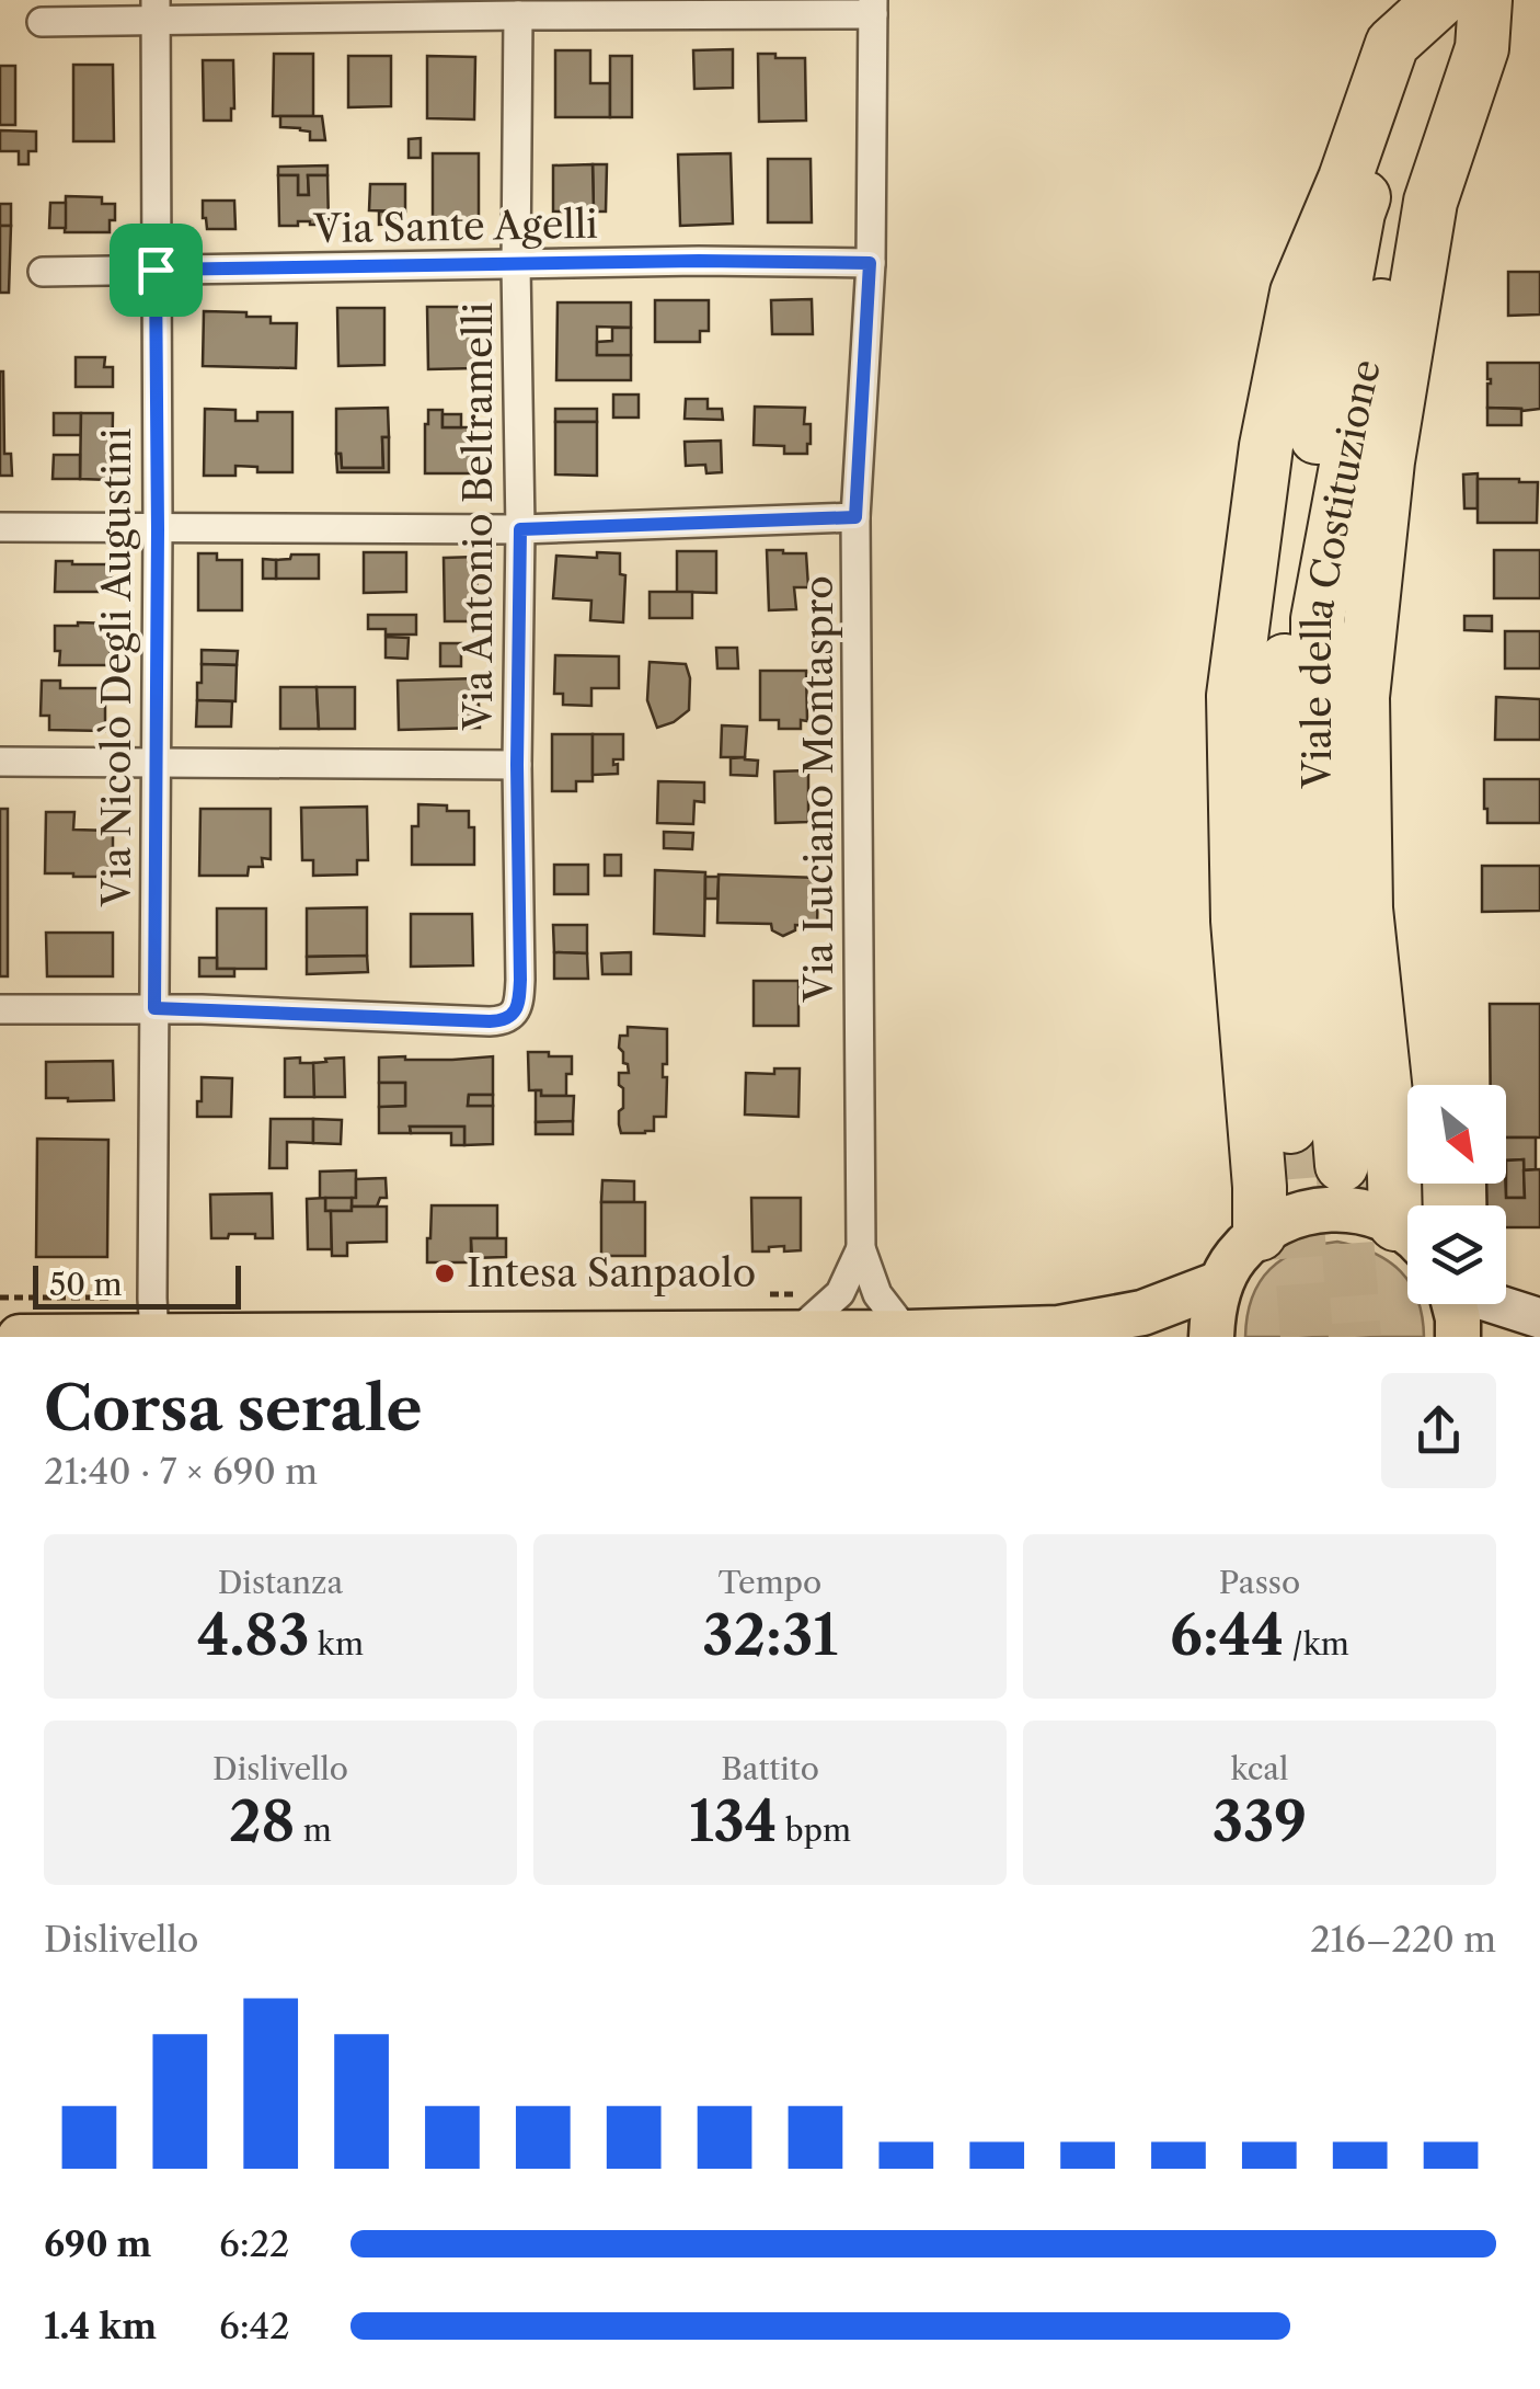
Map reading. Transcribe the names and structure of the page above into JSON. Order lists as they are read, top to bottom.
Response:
{
  "streets": {
    "highway": ["Viale della Costituzione"],
    "street": [
      "Via Sante Agelli",
      "Via Antonio Beltramelli",
      "Via Nicolò Degli Augustini",
      "Via Luciano Montaspro"
    ]
  },
  "crossings": [
    ["Via Sante Agelli", "Via Antonio Beltramelli"],
    ["Via Sante Agelli", "Via Nicolò Degli Augustini"],
    ["Via Sante Agelli", "Via Luciano Montaspro"],
    ["Via Antonio Beltramelli", "Via Nicolò Degli Augustini"]
  ],
  "places": ["Intesa Sanpaolo"],
  "scale_bar": "50 m",
  "north": "bottom right",
  "page": {
    "scale": "50 m",
    "heading": ["Corsa serale", "21:40 · 7 × 690 m"],
    "stats": [
      ["Distanza", "4.83 km"],
      ["Tempo", "32:31"],
      ["Passo", "6:44 /km"],
      ["Dislivello", "28 m"],
      ["Battito", "134 bpm"],
      ["kcal", "339"]
    ],
    "chart": ["Dislivello", "216–220 m"],
    "list": [
      {
        "name": "690 m",
        "note": "6:22"
      },
      {
        "name": "1.4 km",
        "note": "6:42"
      }
    ]
  }
}
